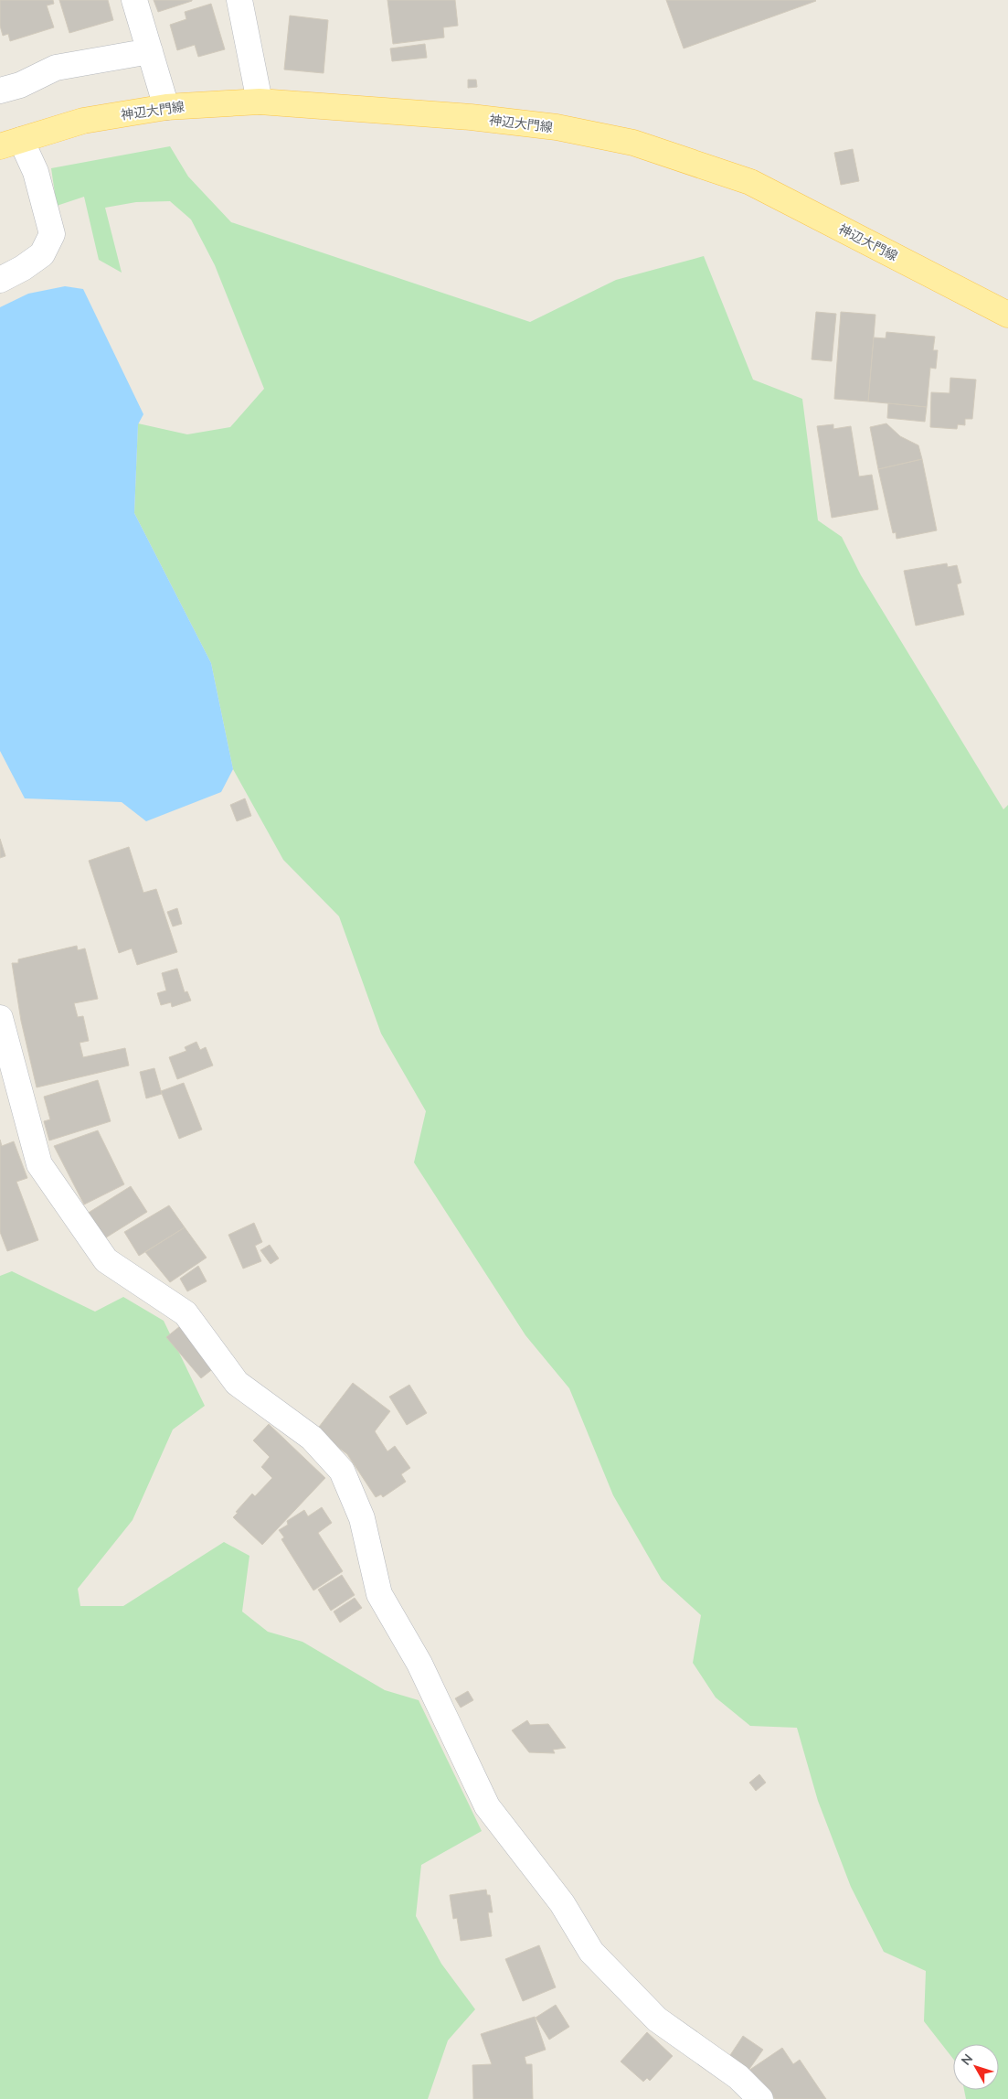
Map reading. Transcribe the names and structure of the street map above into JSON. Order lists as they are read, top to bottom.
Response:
{
  "streets": {
    "main road": ["神辺大門線"]
  },
  "north": "top left"
}
